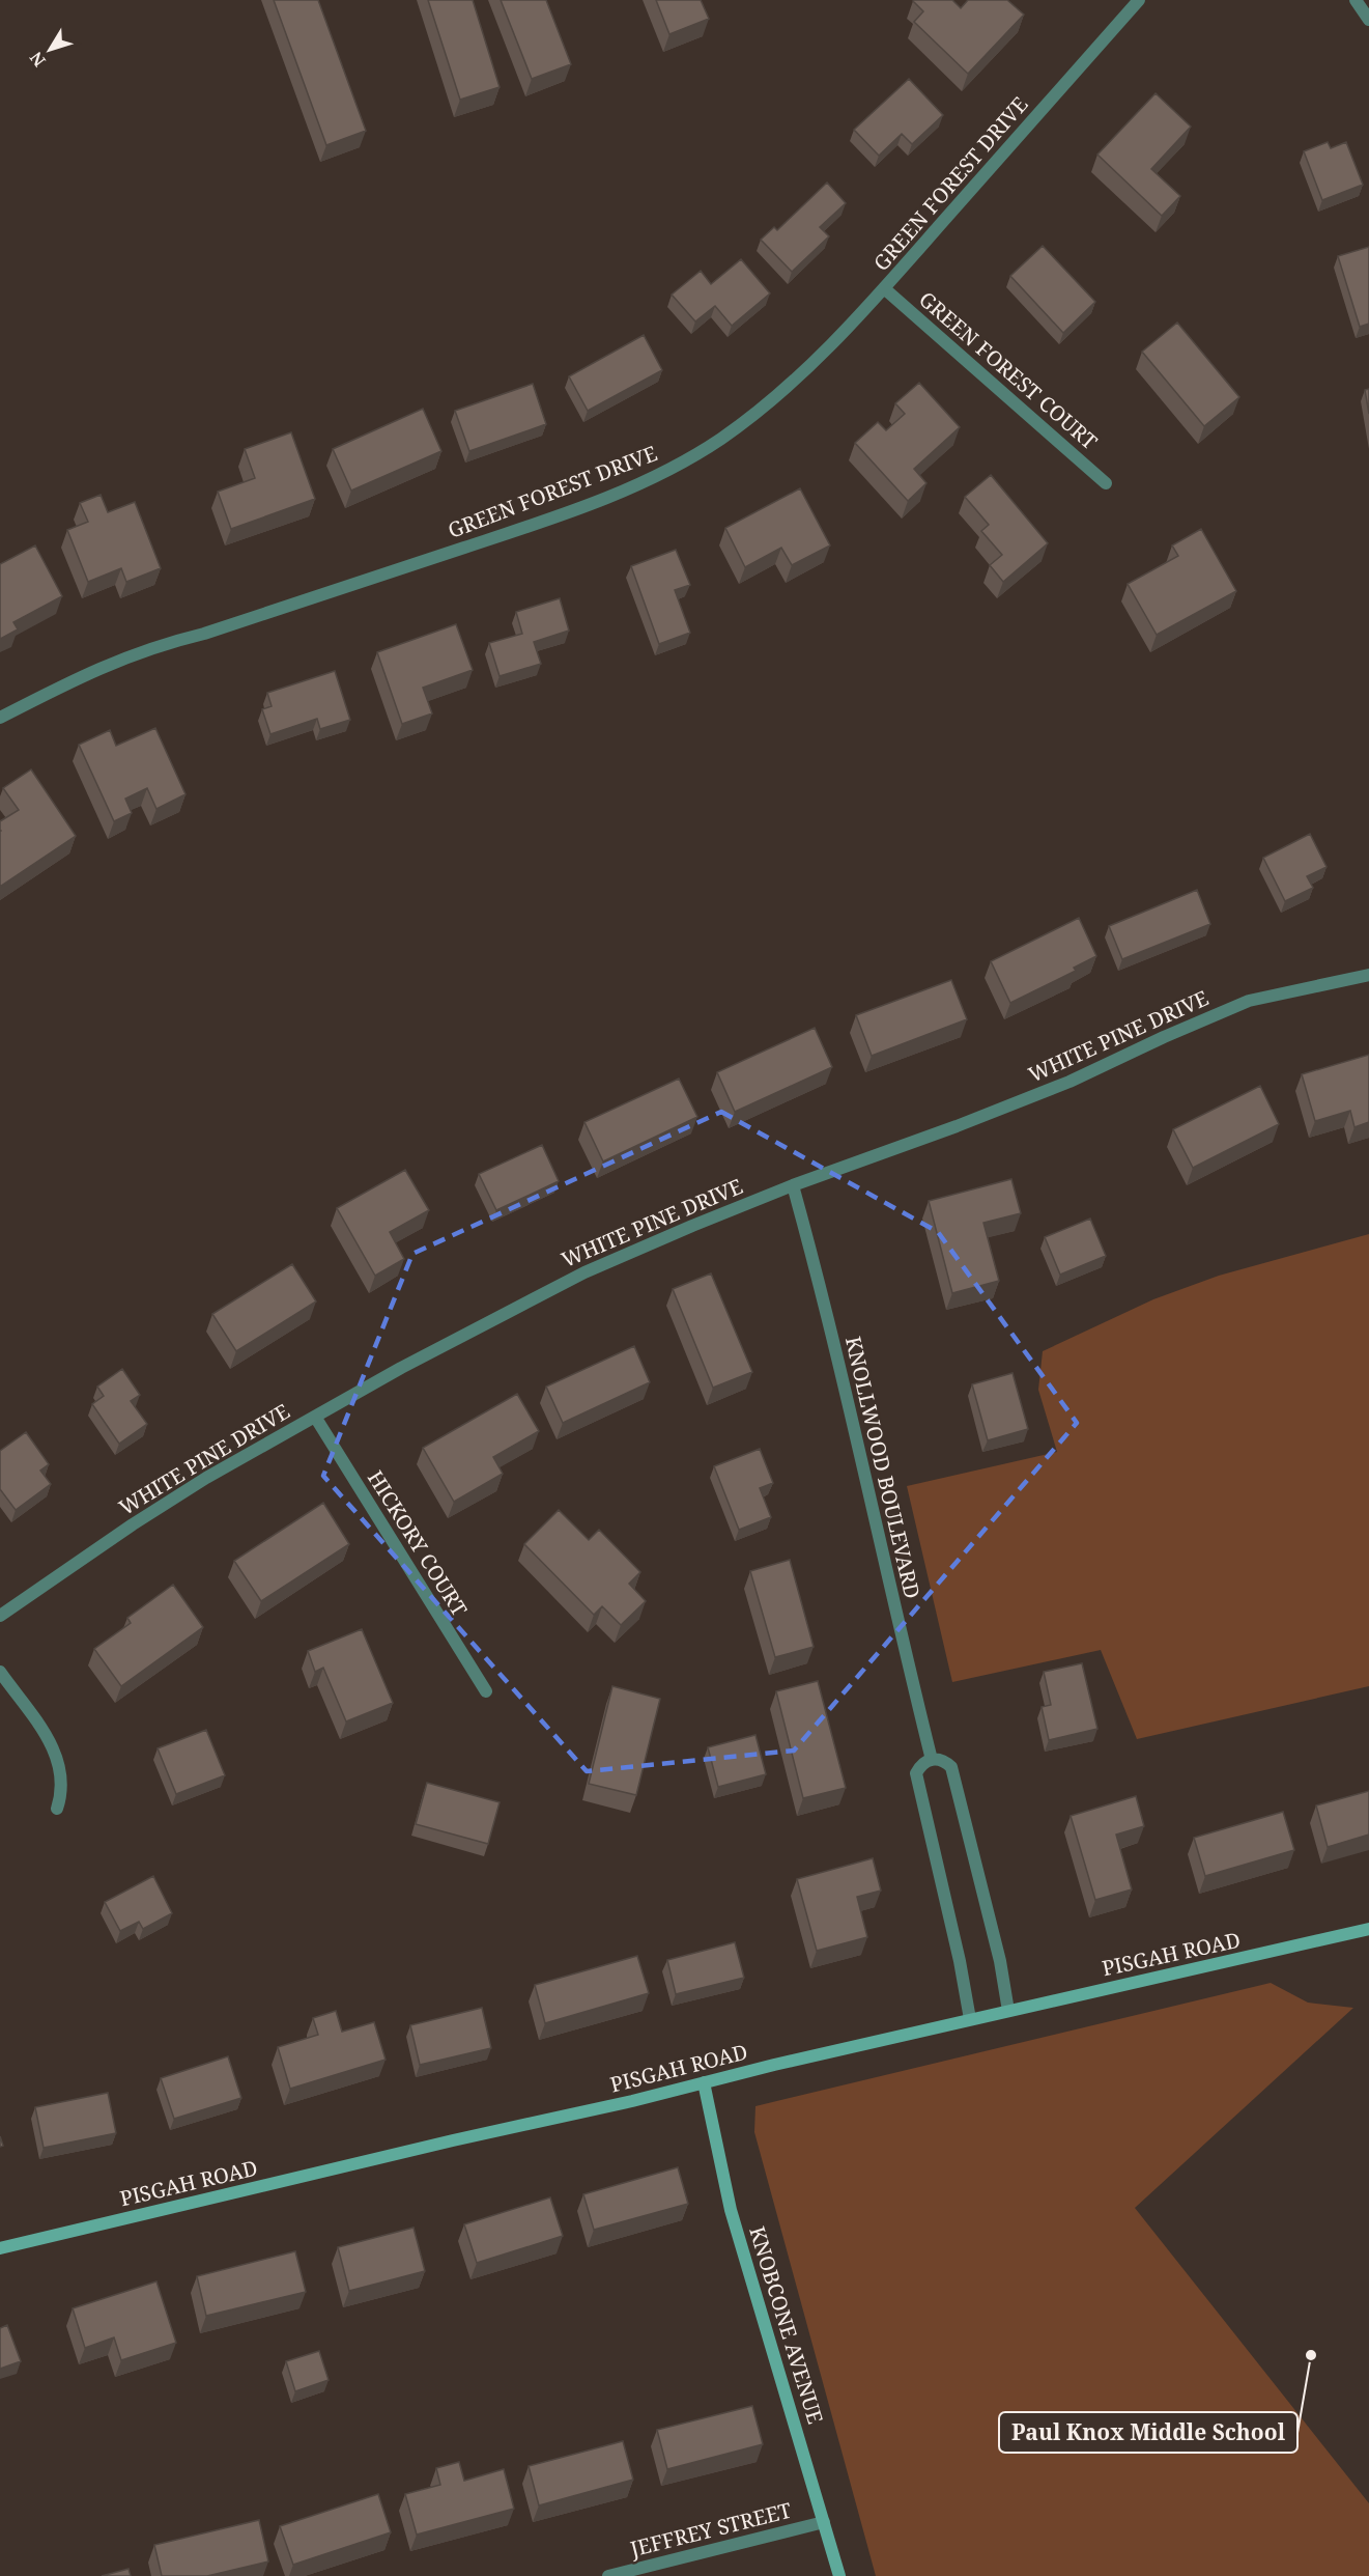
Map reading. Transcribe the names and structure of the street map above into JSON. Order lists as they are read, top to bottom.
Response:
{
  "streets": {
    "street": [
      "GREEN FOREST DRIVE",
      "GREEN FOREST COURT",
      "WHITE PINE DRIVE",
      "KNOLLWOOD BOULEVARD",
      "HICKORY COURT",
      "PISGAH ROAD",
      "KNOBCONE AVENUE",
      "JEFFREY STREET"
    ]
  },
  "crossings": [
    ["GREEN FOREST DRIVE", "GREEN FOREST COURT"],
    ["WHITE PINE DRIVE", "KNOLLWOOD BOULEVARD"],
    ["WHITE PINE DRIVE", "HICKORY COURT"],
    ["PISGAH ROAD", "KNOBCONE AVENUE"],
    ["KNOBCONE AVENUE", "JEFFREY STREET"]
  ],
  "places": ["Paul Knox Middle School"],
  "north": "bottom left"
}
